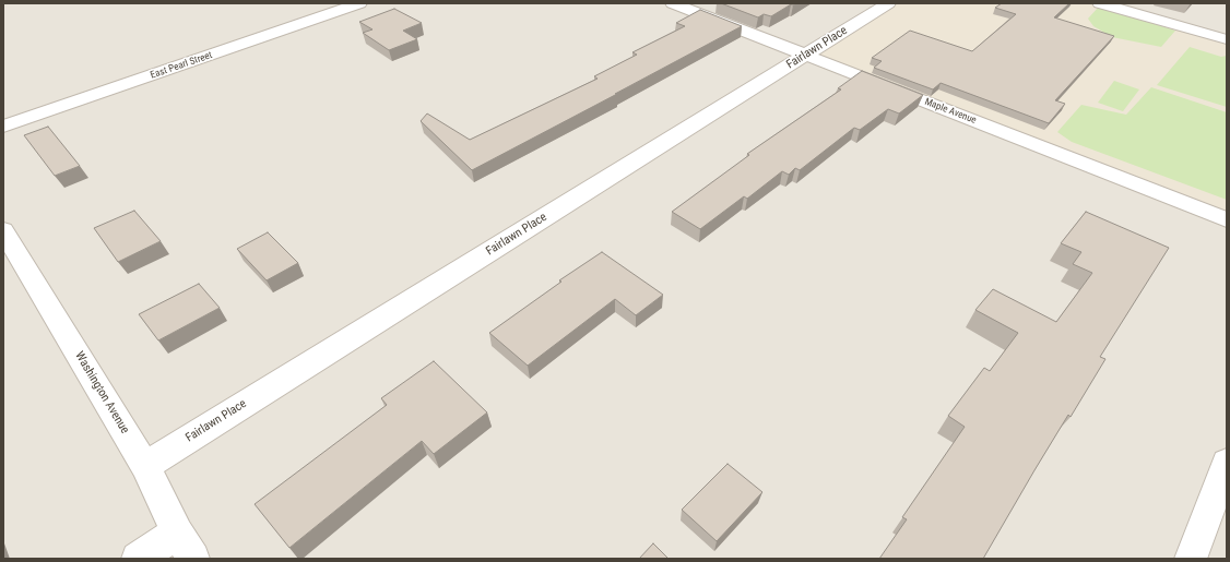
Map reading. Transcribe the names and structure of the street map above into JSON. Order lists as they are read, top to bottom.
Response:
{
  "streets": {
    "street": [
      "Fairlawn Place",
      "East Pearl Street",
      "Maple Avenue",
      "Washington Avenue"
    ]
  },
  "crossings": [
    ["Fairlawn Place", "Maple Avenue"],
    ["Fairlawn Place", "Washington Avenue"]
  ]
}
